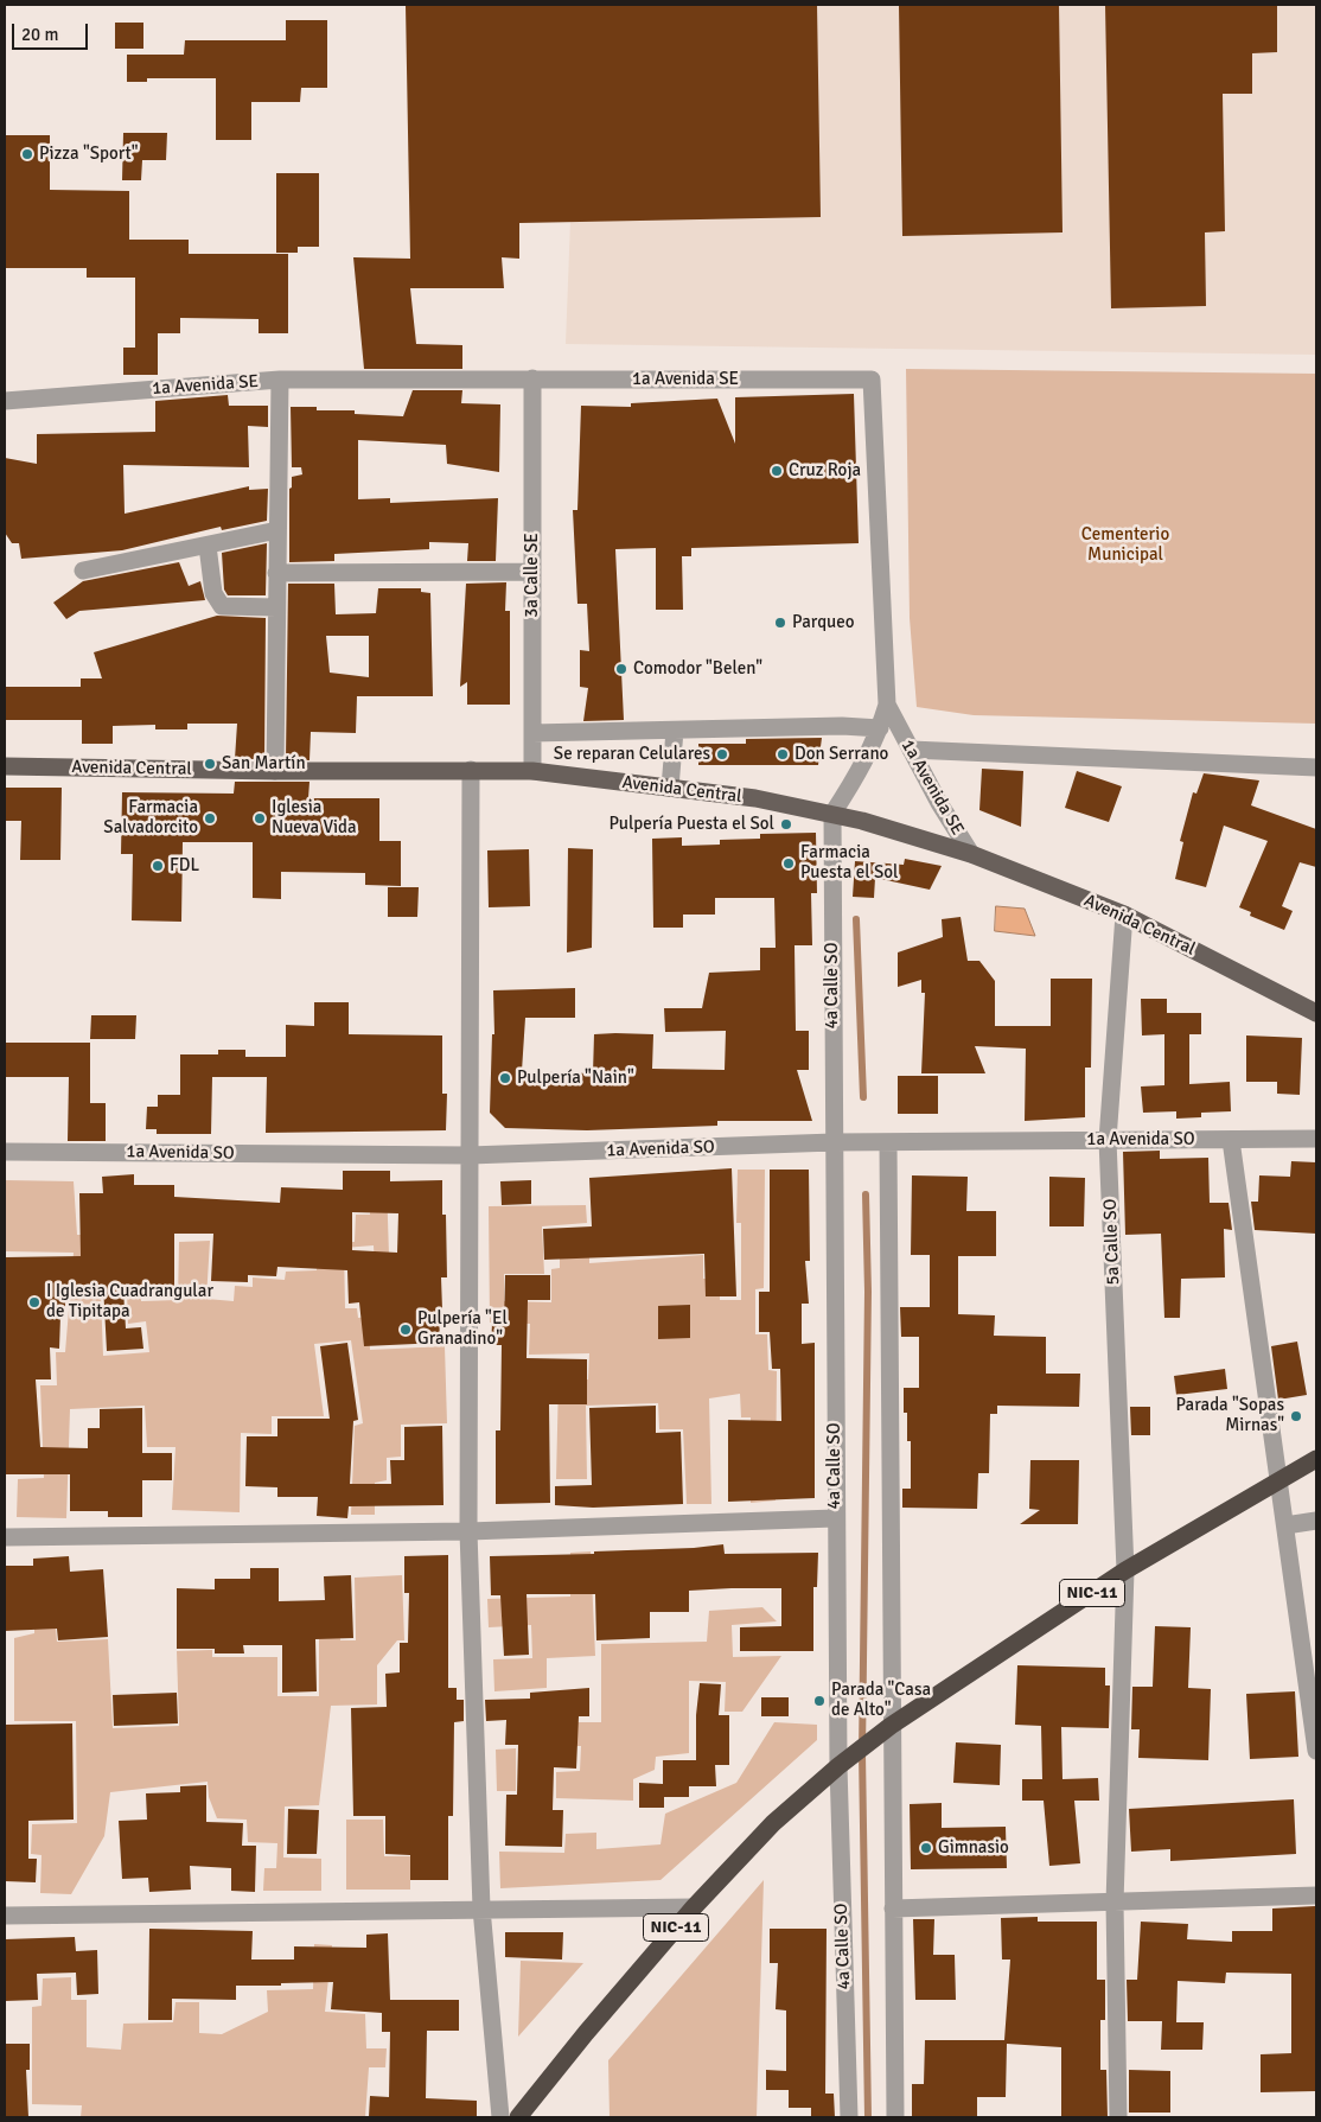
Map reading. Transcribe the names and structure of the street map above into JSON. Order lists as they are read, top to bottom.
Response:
{
  "streets": {
    "highway": ["NIC-11"],
    "main road": ["Avenida Central"],
    "street": [
      "1a Avenida SE",
      "3a Calle SE",
      "4a Calle SO",
      "1a Avenida SO",
      "5a Calle SO"
    ]
  },
  "crossings": [
    ["1a Avenida SE", "3a Calle SE"],
    ["1a Avenida SE", "Avenida Central"],
    ["3a Calle SE", "Avenida Central"],
    ["Avenida Central", "4a Calle SO"],
    ["Avenida Central", "5a Calle SO"],
    ["4a Calle SO", "1a Avenida SO"],
    ["4a Calle SO", "NIC-11"],
    ["1a Avenida SO", "5a Calle SO"],
    ["5a Calle SO", "NIC-11"]
  ],
  "parks": ["Cementerio Municipal"],
  "places": [
    "Pizza \"Sport\"",
    "Cruz Roja",
    "Parqueo",
    "Comodor \"Belen\"",
    "Se reparan Celulares",
    "Don Serrano",
    "San Martín",
    "Farmacia Salvadorcito",
    "Iglesia Nueva Vida",
    "Pulpería Puesta el Sol",
    "Farmacia Puesta el Sol",
    "FDL",
    "Pulpería \"Nain\"",
    "I Iglesia Cuadrangular de Tipitapa",
    "Pulpería \"El Granadino\"",
    "Parada \"Sopas Mirnas\"",
    "Parada \"Casa de Alto\"",
    "Gimnasio"
  ],
  "scale_bar": "20 m"
}
